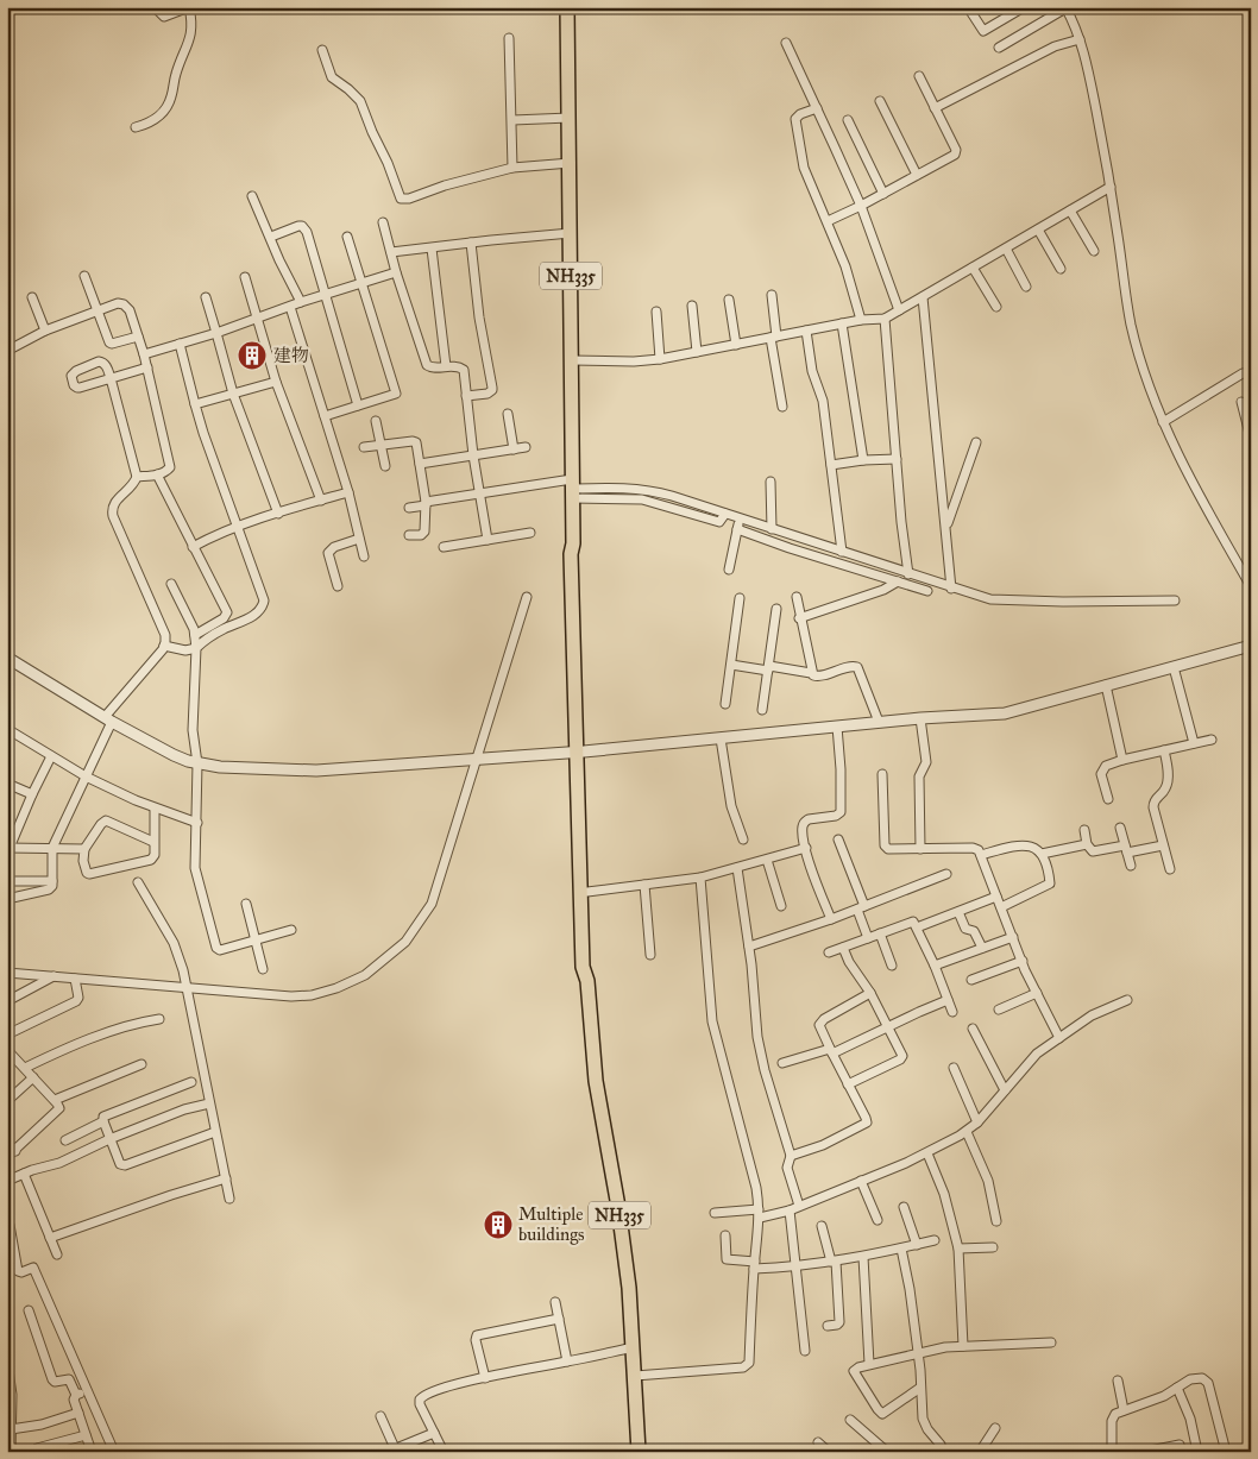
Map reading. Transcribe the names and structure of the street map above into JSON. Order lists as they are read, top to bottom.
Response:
{
  "streets": {
    "highway": ["NH335"]
  },
  "places": {
    "building": ["建物", "Multiple buildings"]
  }
}
